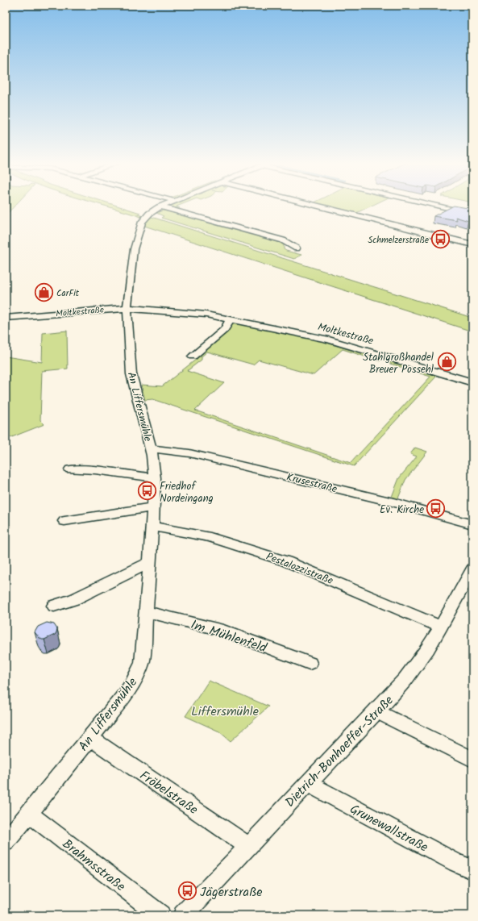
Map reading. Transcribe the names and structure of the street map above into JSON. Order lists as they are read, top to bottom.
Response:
{
  "streets": {
    "street": [
      "Moltkestraße",
      "An Liffersmühle",
      "Krusestraße",
      "Pestalozzistraße",
      "Im Mühlenfeld",
      "Dietrich-Bonhoeffer-Straße",
      "Fröbelstraße",
      "Grunewallstraße",
      "Brahmsstraße"
    ]
  },
  "crossings": [
    ["Moltkestraße", "An Liffersmühle"],
    ["An Liffersmühle", "Krusestraße"],
    ["An Liffersmühle", "Pestalozzistraße"],
    ["An Liffersmühle", "Im Mühlenfeld"],
    ["An Liffersmühle", "Fröbelstraße"],
    ["An Liffersmühle", "Brahmsstraße"],
    ["Pestalozzistraße", "Dietrich-Bonhoeffer-Straße"],
    ["Dietrich-Bonhoeffer-Straße", "Fröbelstraße"],
    ["Dietrich-Bonhoeffer-Straße", "Grunewallstraße"]
  ],
  "parks": ["Liffersmühle"],
  "places": {
    "bus stop": [
      "Schmelzerstraße",
      "Friedhof Nordeingang",
      "Ev. Kirche",
      "Jägerstraße"
    ],
    "shop": ["CarFit", "Stahlgroßhandel Breuer Possehl"]
  }
}
